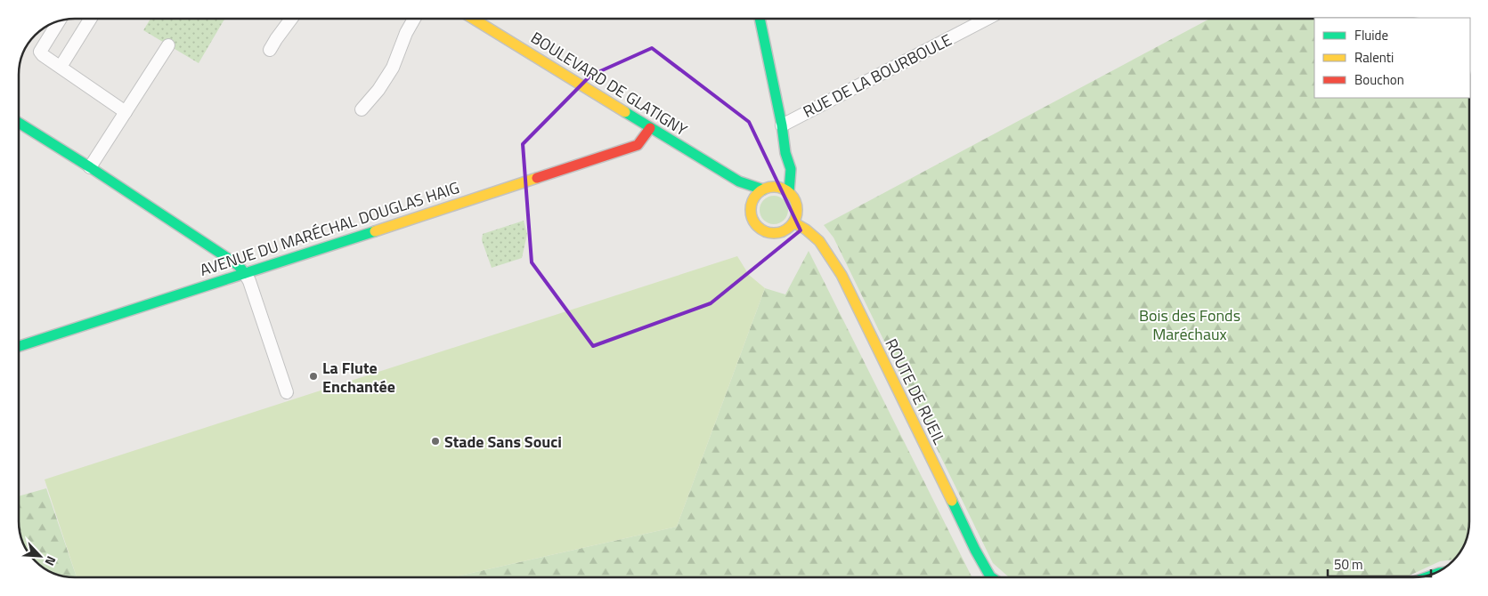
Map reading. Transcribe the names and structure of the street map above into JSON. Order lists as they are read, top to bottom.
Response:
{
  "streets": {
    "street": [
      "RUE DE LA BOURBOULE",
      "BOULEVARD DE GLATIGNY",
      "AVENUE DU MARÉCHAL DOUGLAS HAIG",
      "ROUTE DE RUEIL"
    ]
  },
  "crossings": [
    ["BOULEVARD DE GLATIGNY", "AVENUE DU MARÉCHAL DOUGLAS HAIG"],
    ["BOULEVARD DE GLATIGNY", "ROUTE DE RUEIL"]
  ],
  "parks": ["Bois des Fonds Maréchaux"],
  "places": ["La Flute Enchantée", "Stade Sans Souci"],
  "legend": ["Fluide", "Ralenti", "Bouchon"],
  "scale_bar": "50 m",
  "north": "bottom right"
}
